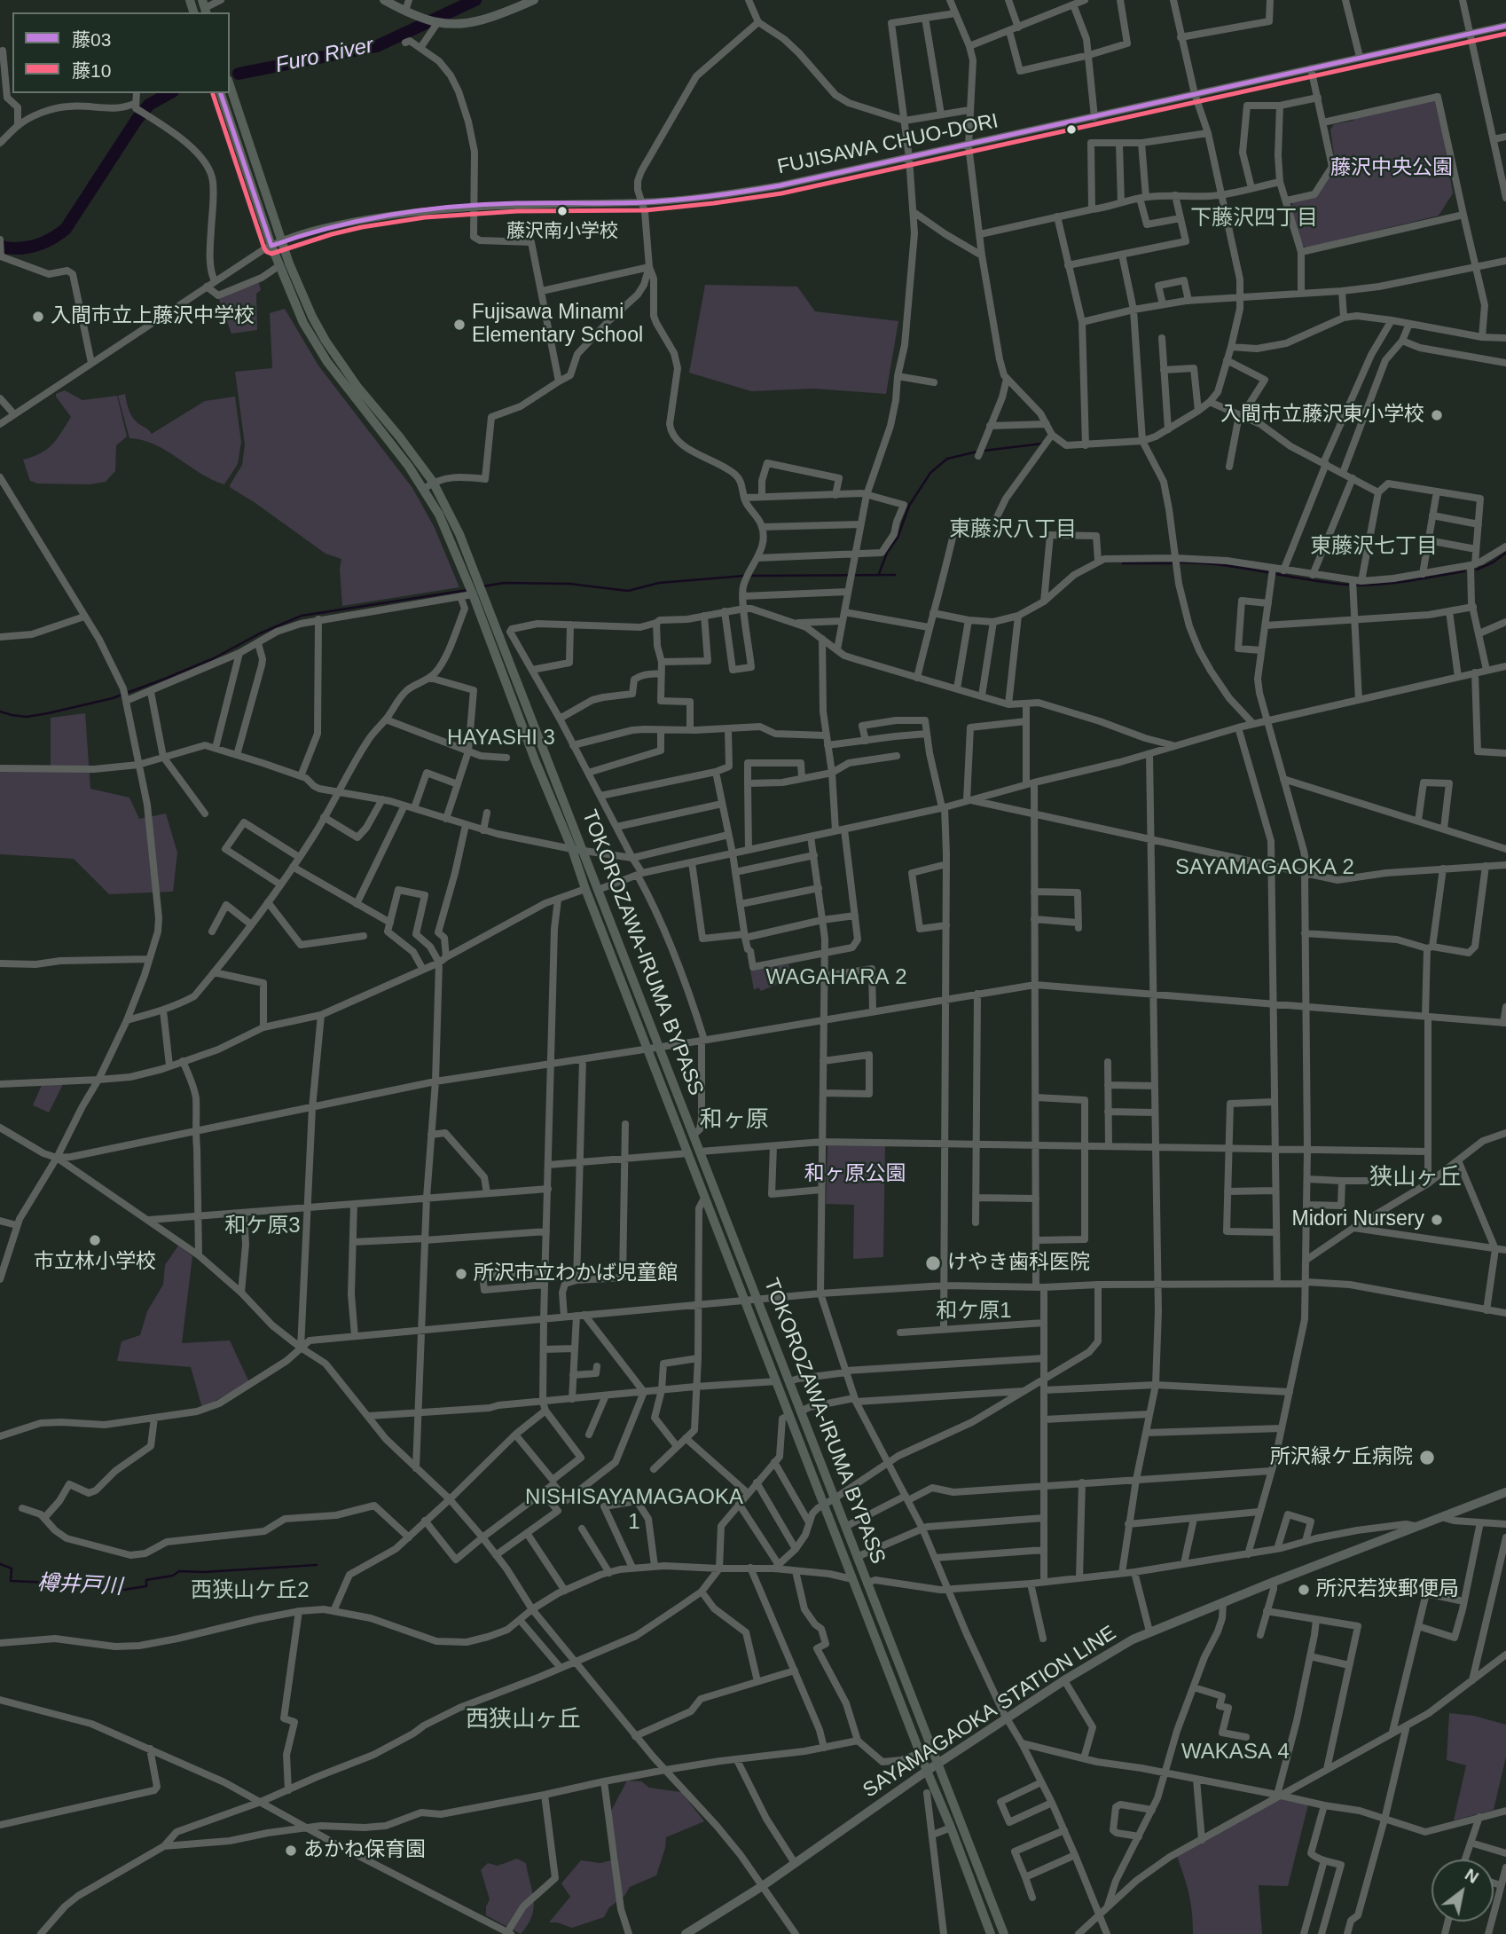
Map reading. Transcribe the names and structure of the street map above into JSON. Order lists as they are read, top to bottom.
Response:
{
  "streets": {
    "highway": ["TOKOROZAWA-IRUMA BYPASS"],
    "main road": ["SAYAMAGAOKA STATION LINE"],
    "street": ["FUJISAWA CHUO-DORI"]
  },
  "crossings": [
    ["FUJISAWA CHUO-DORI", "TOKOROZAWA-IRUMA BYPASS"],
    ["TOKOROZAWA-IRUMA BYPASS", "SAYAMAGAOKA STATION LINE"]
  ],
  "districts": [
    "下藤沢四丁目",
    "東藤沢八丁目",
    "東藤沢七丁目",
    "HAYASHI 3",
    "SAYAMAGAOKA 2",
    "WAGAHARA 2",
    "和ヶ原",
    "狭山ヶ丘",
    "和ケ原3",
    "和ケ原1",
    "NISHISAYAMAGAOKA 1",
    "西狭山ケ丘2",
    "西狭山ヶ丘",
    "WAKASA 4"
  ],
  "water": ["Furo River", "樽井戸川"],
  "parks": ["藤沢中央公園", "和ヶ原公園"],
  "places": [
    "藤沢南小学校",
    "入間市立上藤沢中学校",
    "Fujisawa Minami Elementary School",
    "入間市立藤沢東小学校",
    "Midori Nursery",
    "市立林小学校",
    "けやき歯科医院",
    "所沢市立わかば児童館",
    "所沢緑ケ丘病院",
    "所沢若狭郵便局",
    "あかね保育園"
  ],
  "lines": ["transit line 藤03", "transit line 藤10"],
  "legend": ["藤03", "藤10"],
  "north": "top right"
}
